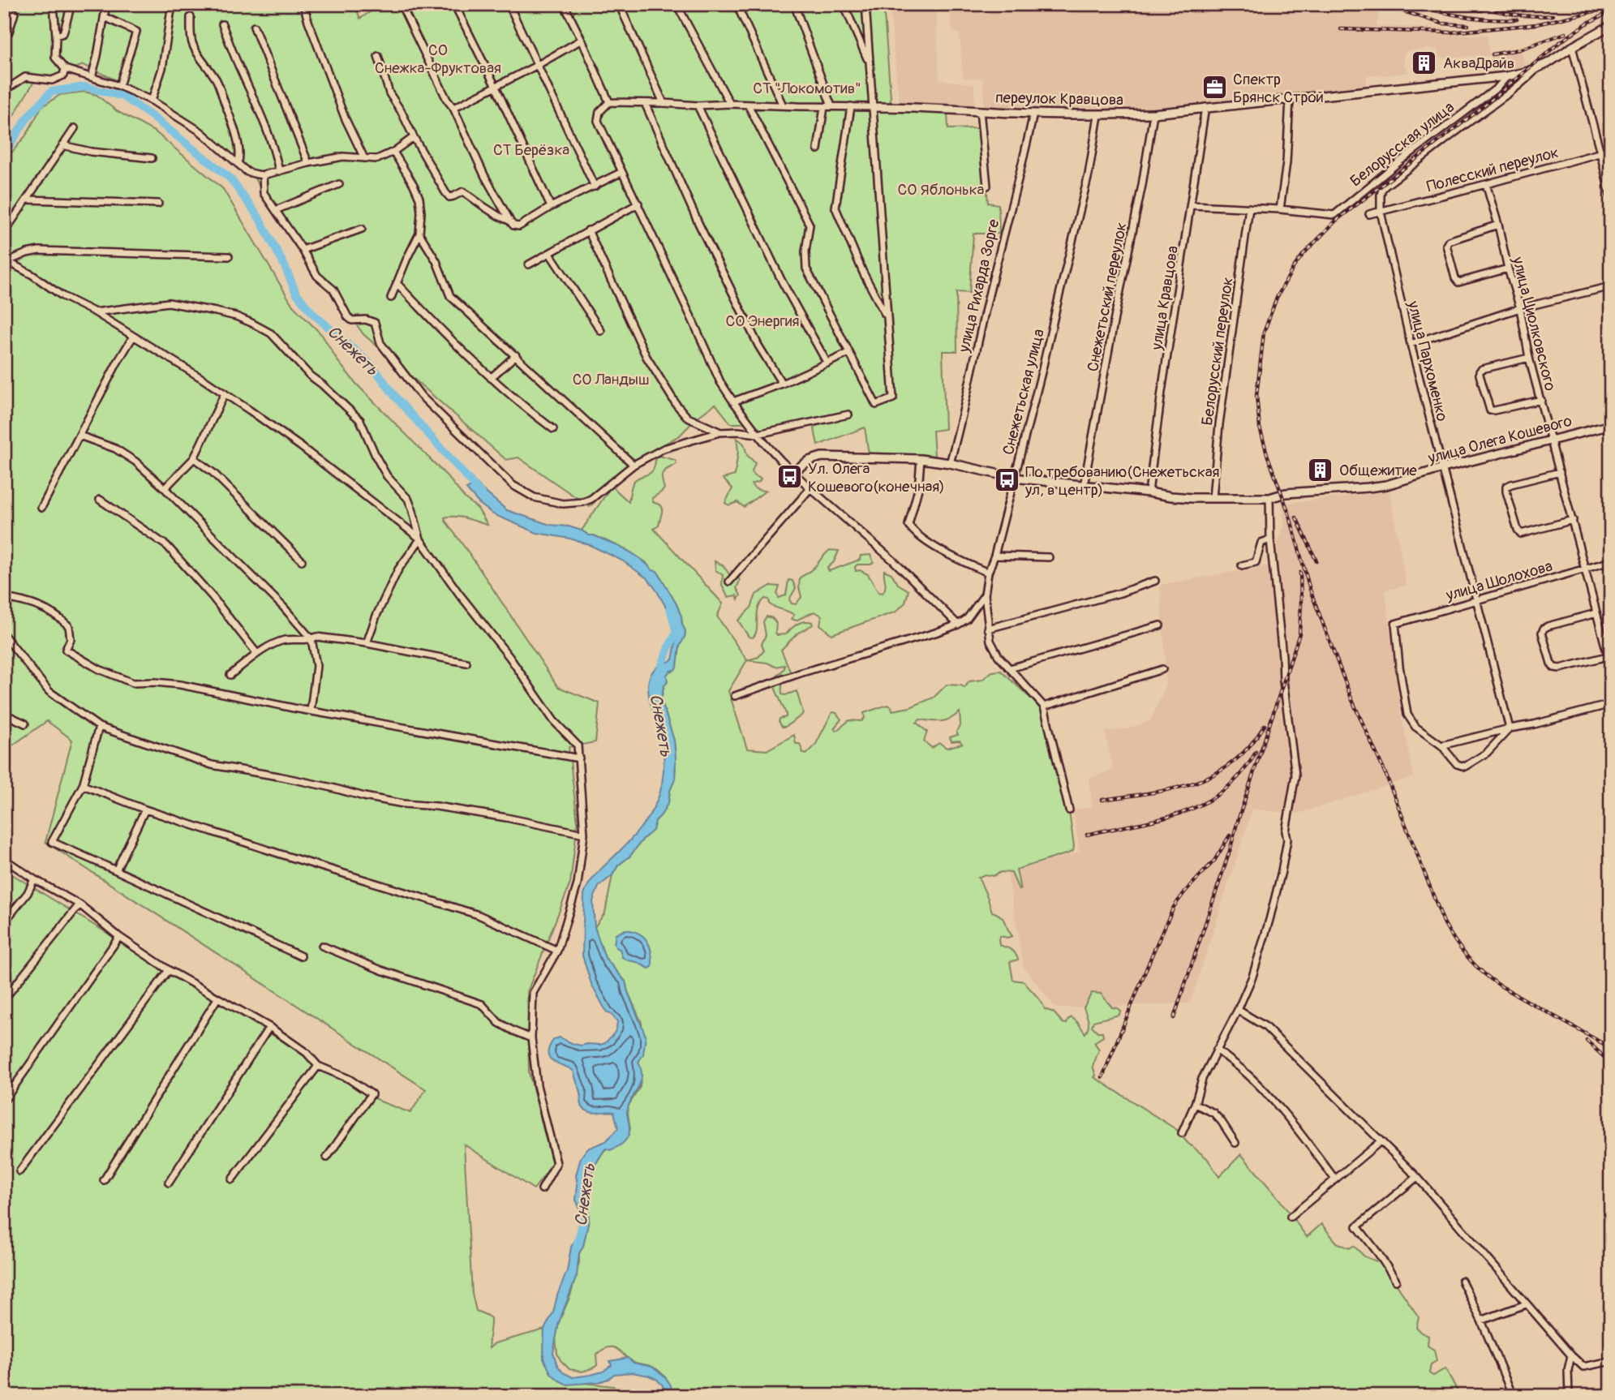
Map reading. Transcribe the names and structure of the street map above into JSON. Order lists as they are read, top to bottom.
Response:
{
  "streets": {
    "street": [
      "переулок Кравцова",
      "Белорусская улица",
      "Полесский переулок",
      "улица Рихарда Зорге",
      "Снежетьский переулок",
      "улица Кравцова",
      "улица Циолковского",
      "Белорусский переулок",
      "улица Пархоменко",
      "Снежетьская улица",
      "улица Олега Кошевого",
      "улица Шолохова"
    ]
  },
  "crossings": [
    ["переулок Кравцова", "Белорусская улица"],
    ["переулок Кравцова", "улица Рихарда Зорге"],
    ["переулок Кравцова", "Снежетьский переулок"],
    ["переулок Кравцова", "улица Кравцова"],
    ["переулок Кравцова", "Снежетьская улица"],
    ["Белорусская улица", "улица Кравцова"],
    ["Белорусская улица", "Белорусский переулок"],
    ["Белорусская улица", "улица Пархоменко"],
    ["Полесский переулок", "улица Циолковского"],
    ["Полесский переулок", "улица Пархоменко"],
    ["улица Рихарда Зорге", "улица Олега Кошевого"],
    ["Снежетьский переулок", "улица Олега Кошевого"],
    ["улица Кравцова", "улица Олега Кошевого"],
    ["улица Циолковского", "улица Олега Кошевого"],
    ["улица Циолковского", "улица Шолохова"],
    ["Белорусский переулок", "улица Олега Кошевого"],
    ["улица Пархоменко", "улица Олега Кошевого"],
    ["улица Пархоменко", "улица Шолохова"],
    ["Снежетьская улица", "улица Олега Кошевого"]
  ],
  "water": ["Снежеть"],
  "parks": [
    "СО Снежка-Фруктовая",
    "СТ \"Локомотив\"",
    "СТ Берёзка",
    "СО Яблонька",
    "СО Энергия",
    "СО Ландыш"
  ],
  "places": {
    "building": ["АкваДрайв", "Общежитие"],
    "office": ["Спектр Брянск Строй"],
    "bus stop": ["Ул. Олега Кошевого(конечная)", "По требованию(Снежетьская ул, в центр)"]
  }
}
